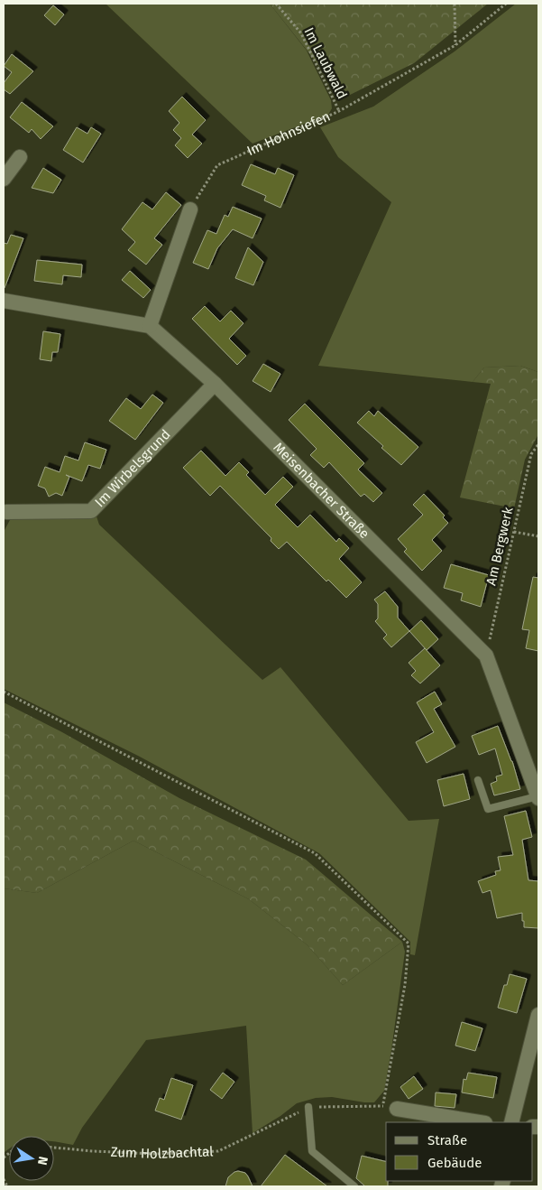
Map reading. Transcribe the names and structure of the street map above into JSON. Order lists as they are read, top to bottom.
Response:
{
  "streets": {
    "street": ["Im Wirbelsgrund", "Meisenbacher Straße"],
    "path": [
      "Im Laubwald",
      "Im Hohnsiefen",
      "Am Bergwerk",
      "Zum Holzbachtal"
    ]
  },
  "crossings": [
    ["Im Laubwald", "Im Hohnsiefen"],
    ["Im Wirbelsgrund", "Meisenbacher Straße"],
    ["Meisenbacher Straße", "Am Bergwerk"]
  ],
  "legend": ["Straße", "Gebäude"],
  "north": "right"
}
